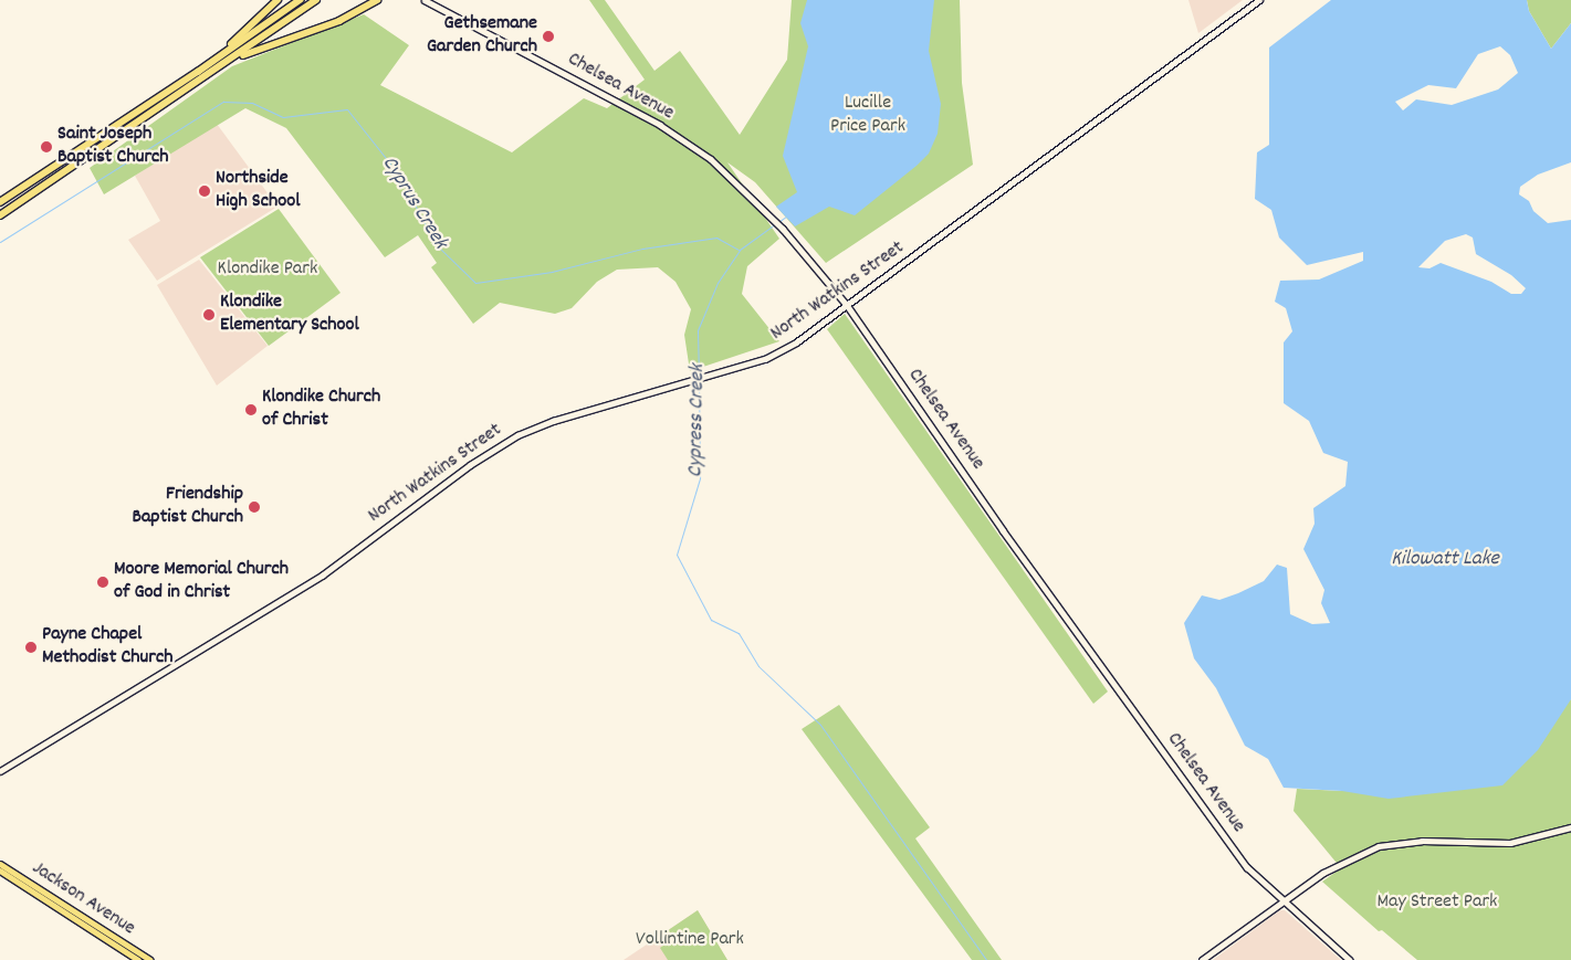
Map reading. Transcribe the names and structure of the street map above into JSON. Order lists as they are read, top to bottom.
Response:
{
  "streets": {
    "main road": ["Chelsea Avenue", "North Watkins Street", "Jackson Avenue"]
  },
  "crossings": [
    ["Chelsea Avenue", "North Watkins Street"]
  ],
  "water": ["Cyprus Creek", "Cypress Creek", "Kilowatt Lake"],
  "parks": [
    "Lucille Price Park",
    "Klondike Park",
    "May Street Park",
    "Vollintine Park"
  ],
  "places": [
    "Gethsemane Garden Church",
    "Saint Joseph Baptist Church",
    "Northside High School",
    "Klondike Elementary School",
    "Klondike Church of Christ",
    "Friendship Baptist Church",
    "Moore Memorial Church of God in Christ",
    "Payne Chapel Methodist Church"
  ]
}
